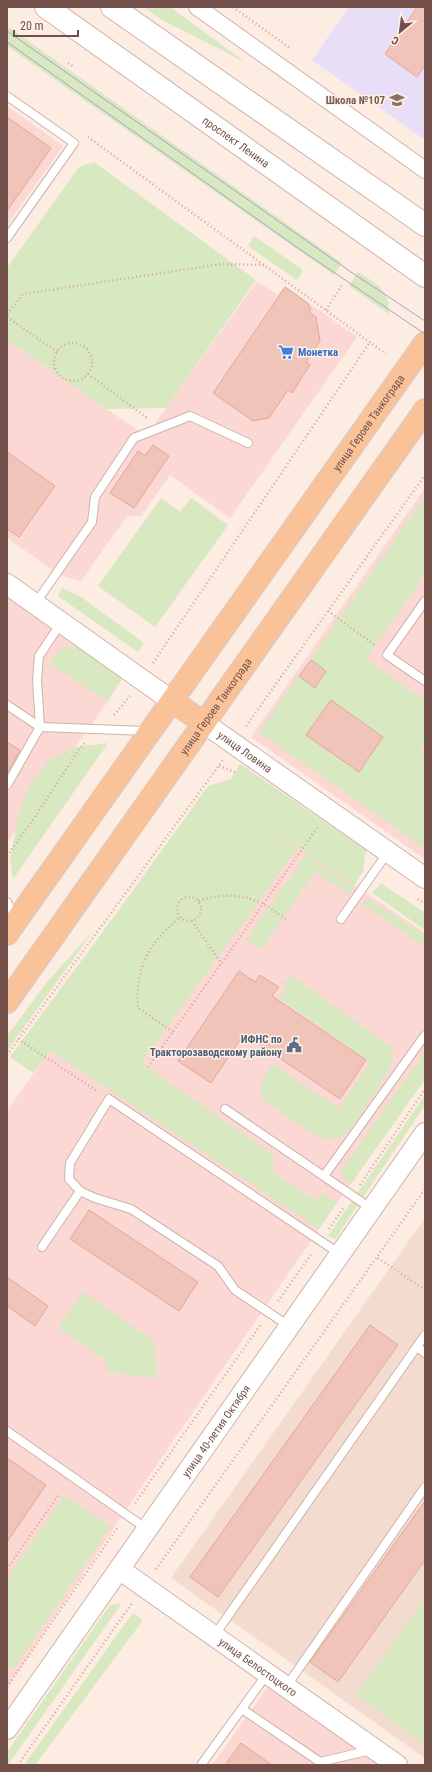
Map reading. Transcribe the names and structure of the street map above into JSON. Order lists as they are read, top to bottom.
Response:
{
  "streets": {
    "main road": ["проспект Ленина", "улица Героев Танкограда", "улица Ловина"],
    "street": ["улица 40-летия Октября", "улица Белостоцкого"]
  },
  "crossings": [
    ["улица Героев Танкограда", "улица Ловина"],
    ["улица 40-летия Октября", "улица Белостоцкого"]
  ],
  "places": {
    "school or university": ["Школа №107"],
    "supermarket": ["Монетка"],
    "public building": ["ИФНС по Тракторозаводскому району"]
  },
  "scale_bar": "20 m",
  "north": "bottom left"
}
